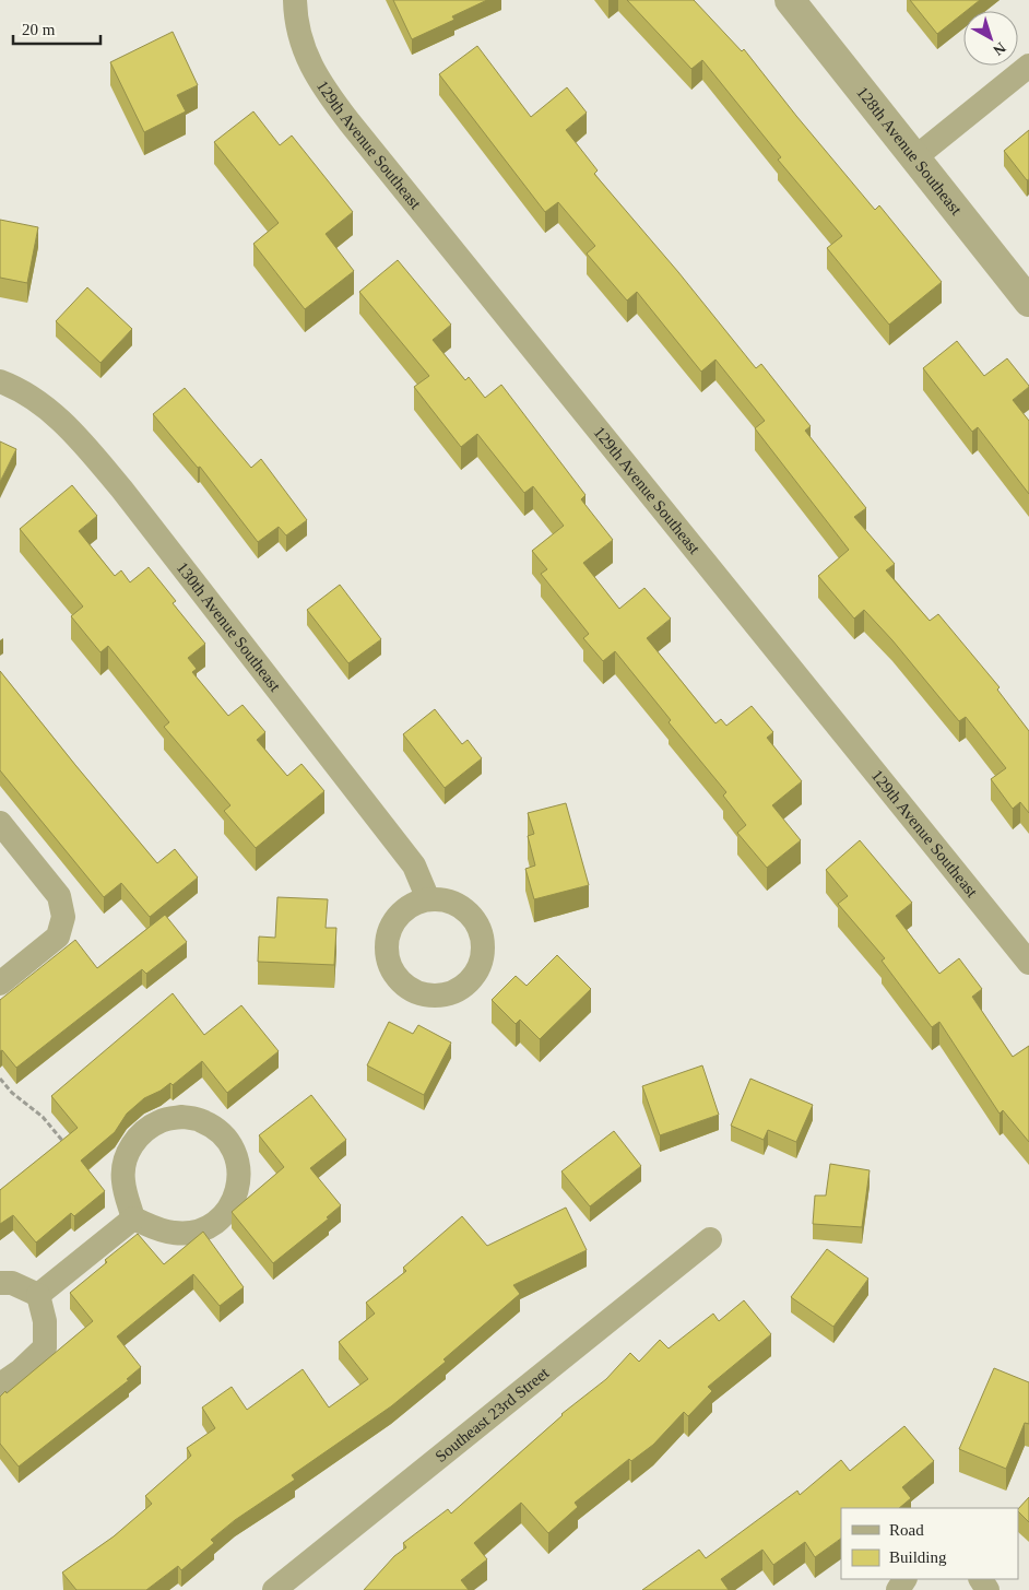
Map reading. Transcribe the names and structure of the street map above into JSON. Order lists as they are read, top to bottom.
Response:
{
  "streets": {
    "street": [
      "129th Avenue Southeast",
      "128th Avenue Southeast",
      "130th Avenue Southeast",
      "Southeast 23rd Street"
    ]
  },
  "legend": ["Road", "Building"],
  "scale_bar": "20 m",
  "north": "bottom right"
}
